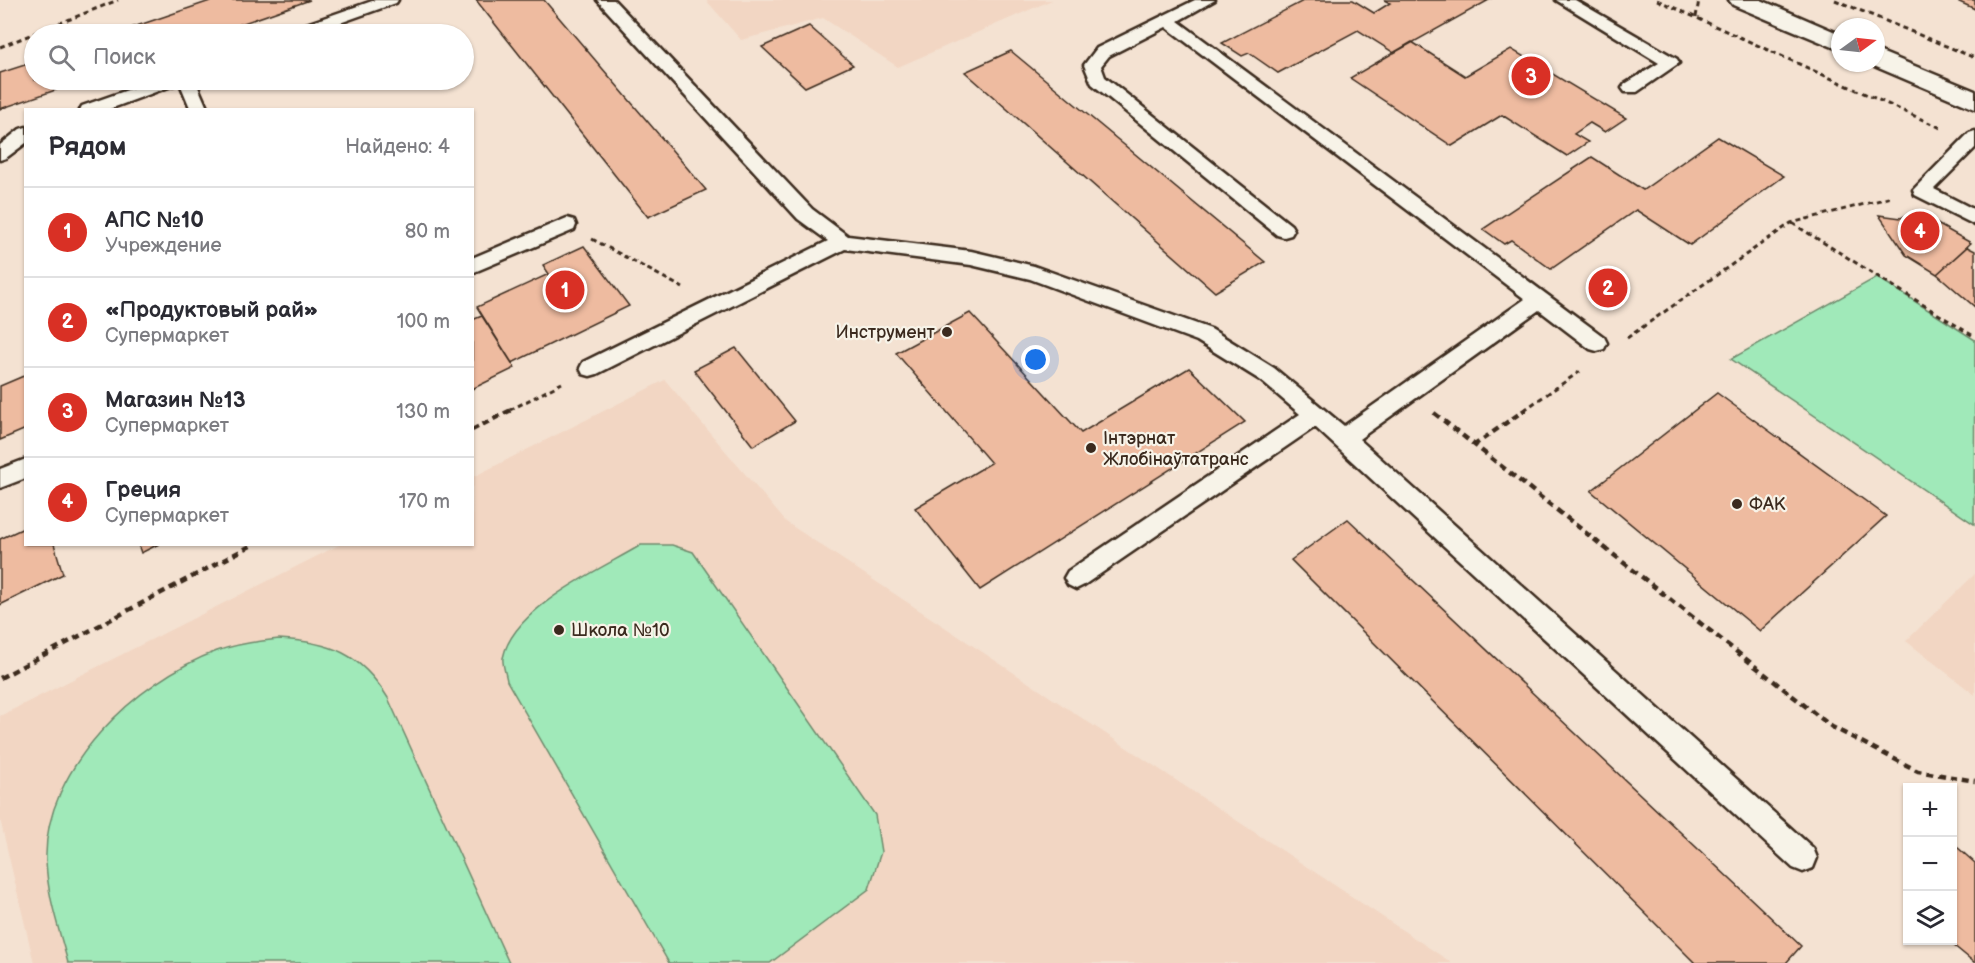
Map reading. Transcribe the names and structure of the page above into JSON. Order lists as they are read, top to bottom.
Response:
{
  "places": [
    "Инструмент",
    "Інтэрнат Жлобінаўтатранс",
    "ФАК",
    "Школа №10"
  ],
  "north": "right",
  "page": {
    "search": "Поиск",
    "pins": [
      "3",
      "4",
      "2",
      "1"
    ],
    "heading": ["Рядом", "Найдено: 4"],
    "list": [
      {
        "mark": "1",
        "name": "АПС №10",
        "note": "Учреждение",
        "value": "80 m"
      },
      {
        "mark": "2",
        "name": "«Продуктовый рай»",
        "note": "Супермаркет",
        "value": "100 m"
      },
      {
        "mark": "3",
        "name": "Магазин №13",
        "note": "Супермаркет",
        "value": "130 m"
      },
      {
        "mark": "4",
        "name": "Греция",
        "note": "Супермаркет",
        "value": "170 m"
      }
    ],
    "map_buttons": ["+", "−"]
  }
}
